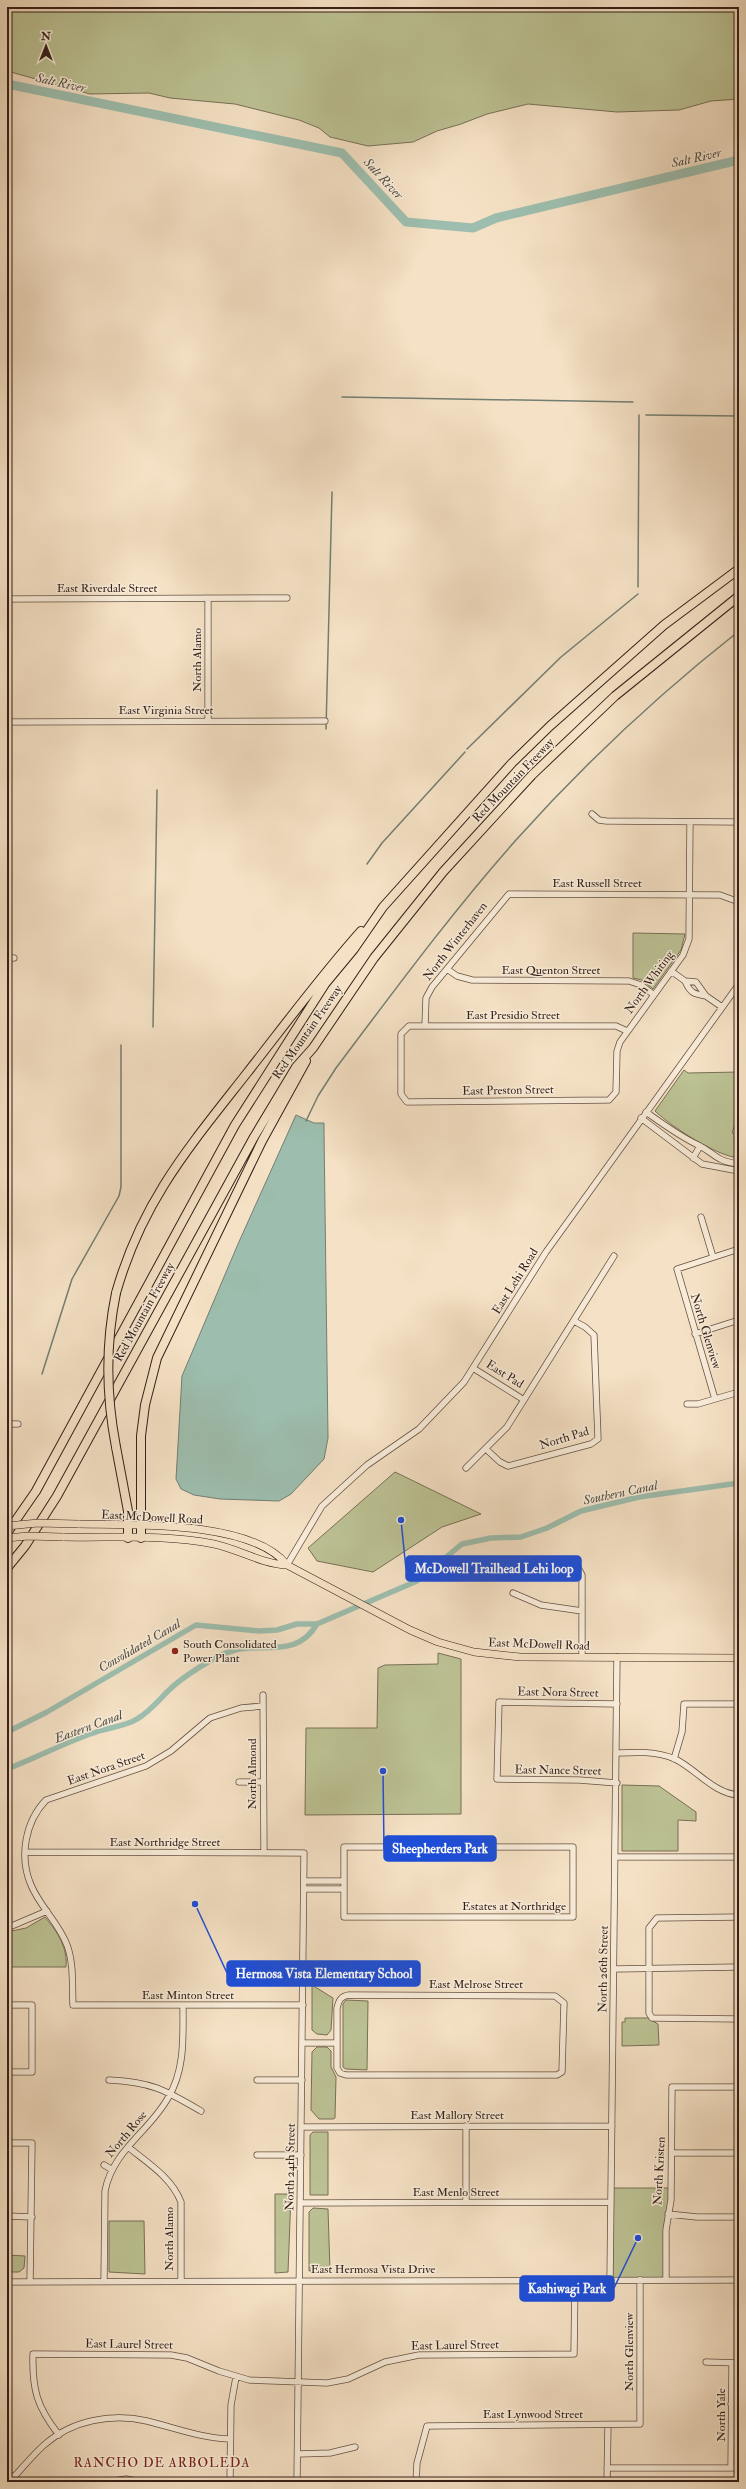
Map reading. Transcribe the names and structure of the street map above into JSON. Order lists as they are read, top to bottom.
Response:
{
  "streets": {
    "highway": ["Red Mountain Freeway"],
    "main road": ["East McDowell Road"],
    "street": [
      "East Riverdale Street",
      "North Alamo",
      "East Virginia Street",
      "East Russell Street",
      "North Winterhaven",
      "East Quenton Street",
      "North Whiting",
      "East Presidio Street",
      "East Preston Street",
      "East Lehi Road",
      "North Glenview",
      "East Pad",
      "North Pad",
      "East Nora Street",
      "East Nance Street",
      "North Almond",
      "East Northridge Street",
      "Estates at Northridge",
      "North 26th Street",
      "East Melrose Street",
      "East Minton Street",
      "East Mallory Street",
      "North Rose",
      "North 24th Street",
      "North Kristen",
      "East Menlo Street",
      "East Hermosa Vista Drive",
      "East Laurel Street",
      "East Lynwood Street",
      "North Yale"
    ]
  },
  "crossings": [
    ["East Riverdale Street", "North Alamo"],
    ["North Alamo", "East Virginia Street"],
    ["North Alamo", "North Rose"],
    ["North Alamo", "East Hermosa Vista Drive"],
    ["East Russell Street", "North Winterhaven"],
    ["East Russell Street", "North Whiting"],
    ["North Winterhaven", "East Quenton Street"],
    ["North Winterhaven", "East Presidio Street"],
    ["East Quenton Street", "North Whiting"],
    ["North Whiting", "East Presidio Street"],
    ["North Whiting", "East Preston Street"],
    ["East Presidio Street", "East Preston Street"],
    ["East Lehi Road", "East Pad"],
    ["East Lehi Road", "East McDowell Road"],
    ["North Glenview", "East Hermosa Vista Drive"],
    ["North Glenview", "East Lynwood Street"],
    ["East McDowell Road", "North 26th Street"],
    ["East Nora Street", "East Nance Street"],
    ["East Nora Street", "North Almond"],
    ["East Nora Street", "East Northridge Street"],
    ["East Nora Street", "North 26th Street"],
    ["East Nora Street", "East Minton Street"],
    ["East Nance Street", "North 26th Street"],
    ["North Almond", "East Northridge Street"],
    ["East Northridge Street", "North 24th Street"],
    ["North 26th Street", "East Mallory Street"],
    ["North 26th Street", "East Menlo Street"],
    ["North 26th Street", "East Hermosa Vista Drive"],
    ["East Minton Street", "North Rose"],
    ["East Minton Street", "North 24th Street"],
    ["East Mallory Street", "North 24th Street"],
    ["North Rose", "East Hermosa Vista Drive"],
    ["North 24th Street", "East Menlo Street"],
    ["North 24th Street", "East Hermosa Vista Drive"],
    ["North 24th Street", "East Laurel Street"],
    ["North Kristen", "East Hermosa Vista Drive"],
    ["East Hermosa Vista Drive", "East Laurel Street"]
  ],
  "districts": ["RANCHO DE ARBOLEDA"],
  "water": [
    "Salt River",
    "Southern Canal",
    "Consolidated Canal",
    "Eastern Canal"
  ],
  "places": [
    "McDowell Trailhead Lehi loop",
    "South Consolidated Power Plant",
    "Sheepherders Park",
    "Hermosa Vista Elementary School",
    "Kashiwagi Park"
  ],
  "north": "top"
}
